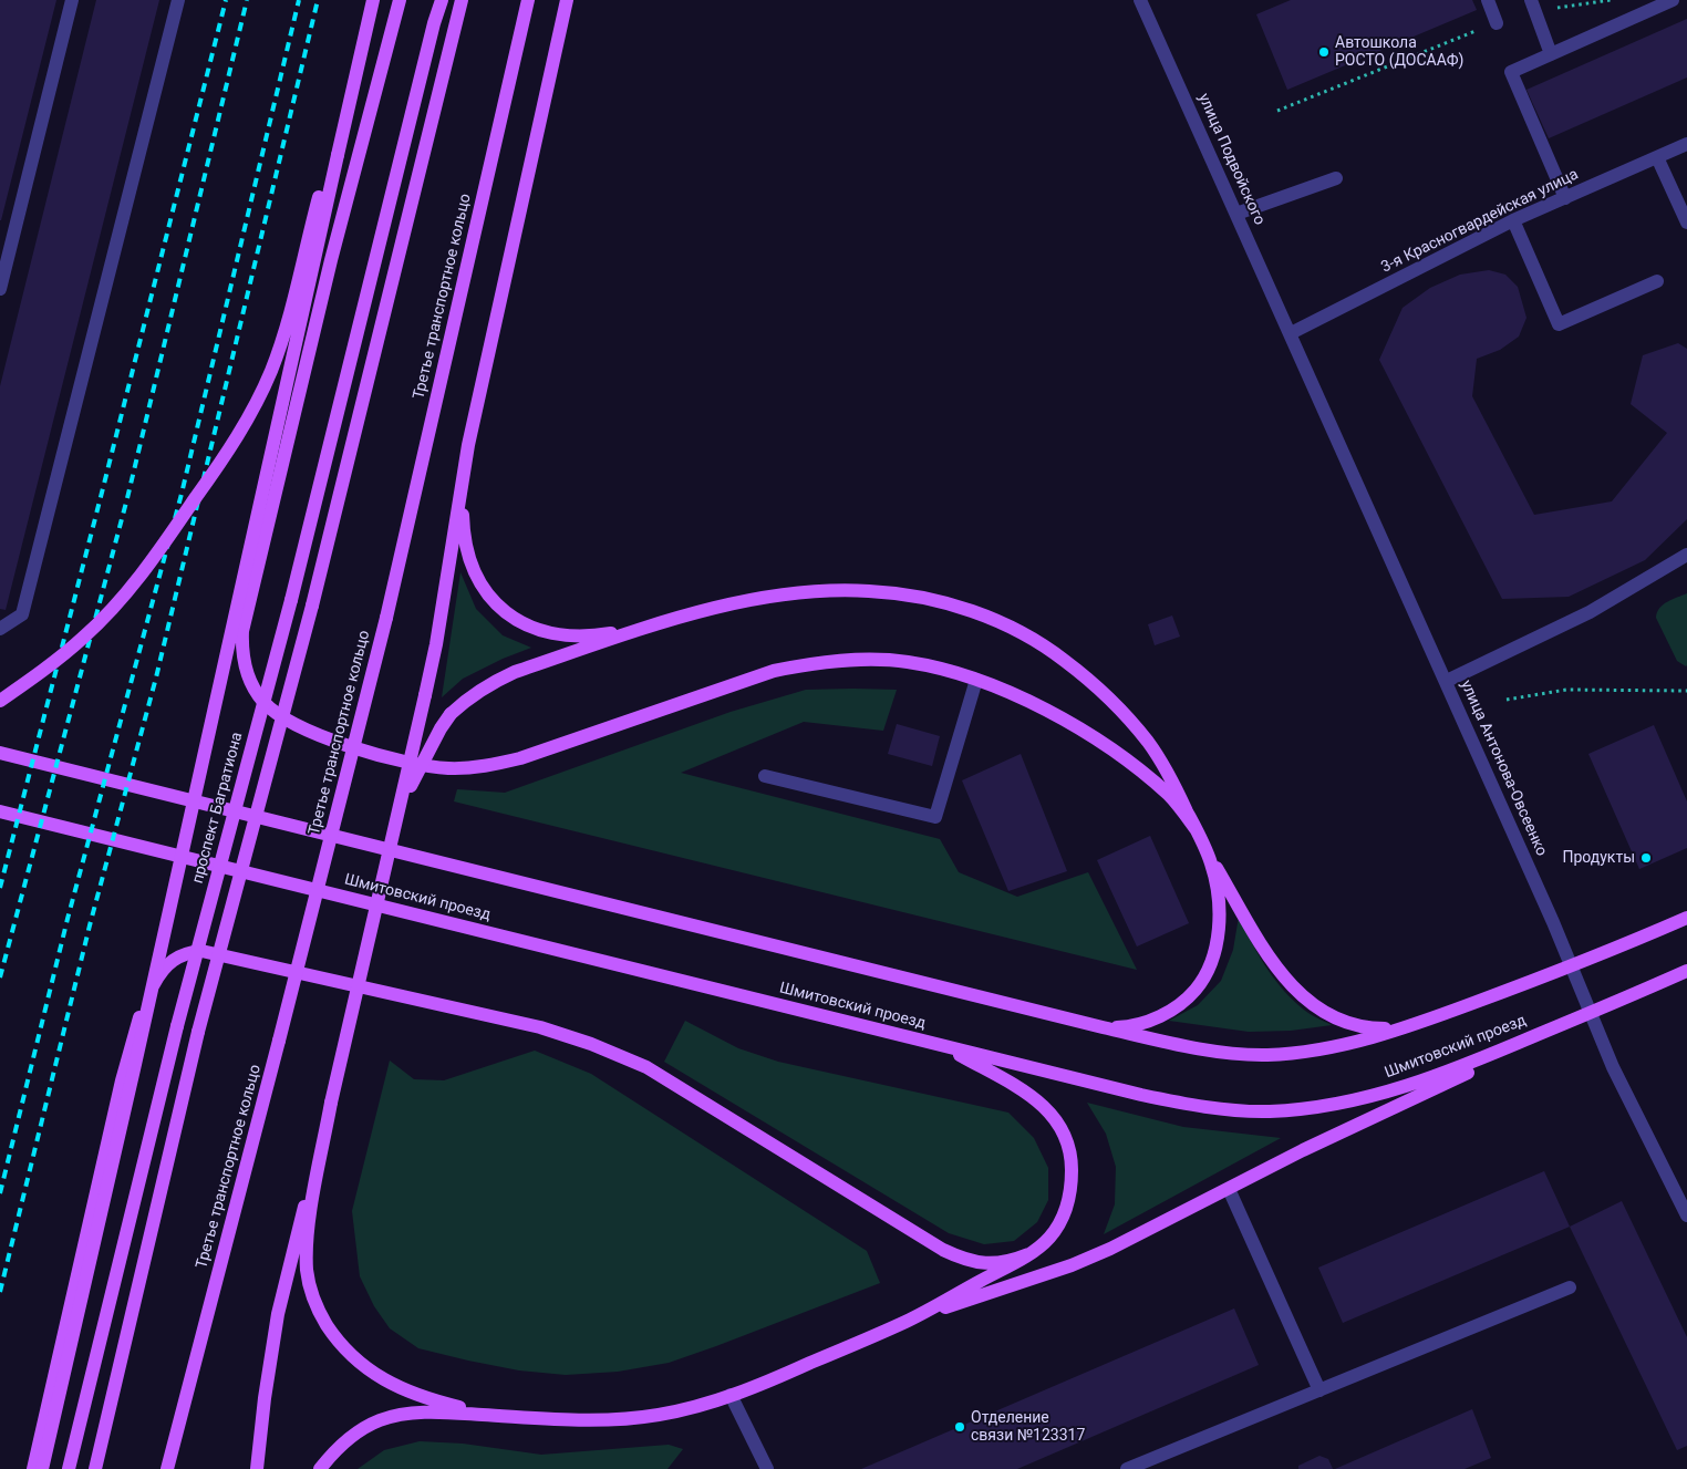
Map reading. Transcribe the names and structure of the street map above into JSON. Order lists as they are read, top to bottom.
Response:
{
  "streets": {
    "main road": ["Третье транспортное кольцо", "проспект Багратиона", "Шмитовский проезд"],
    "street": ["улица Подвойского", "3-я Красногвардейская улица", "улица Антонова-Овсеенко"]
  },
  "crossings": [
    ["улица Подвойского", "3-я Красногвардейская улица"],
    ["улица Подвойского", "улица Антонова-Овсеенко"],
    ["3-я Красногвардейская улица", "улица Антонова-Овсеенко"],
    ["улица Антонова-Овсеенко", "Шмитовский проезд"]
  ],
  "places": ["Автошкола РОСТО (ДОСААФ)", "Продукты", "Отделение связи №123317"]
}
